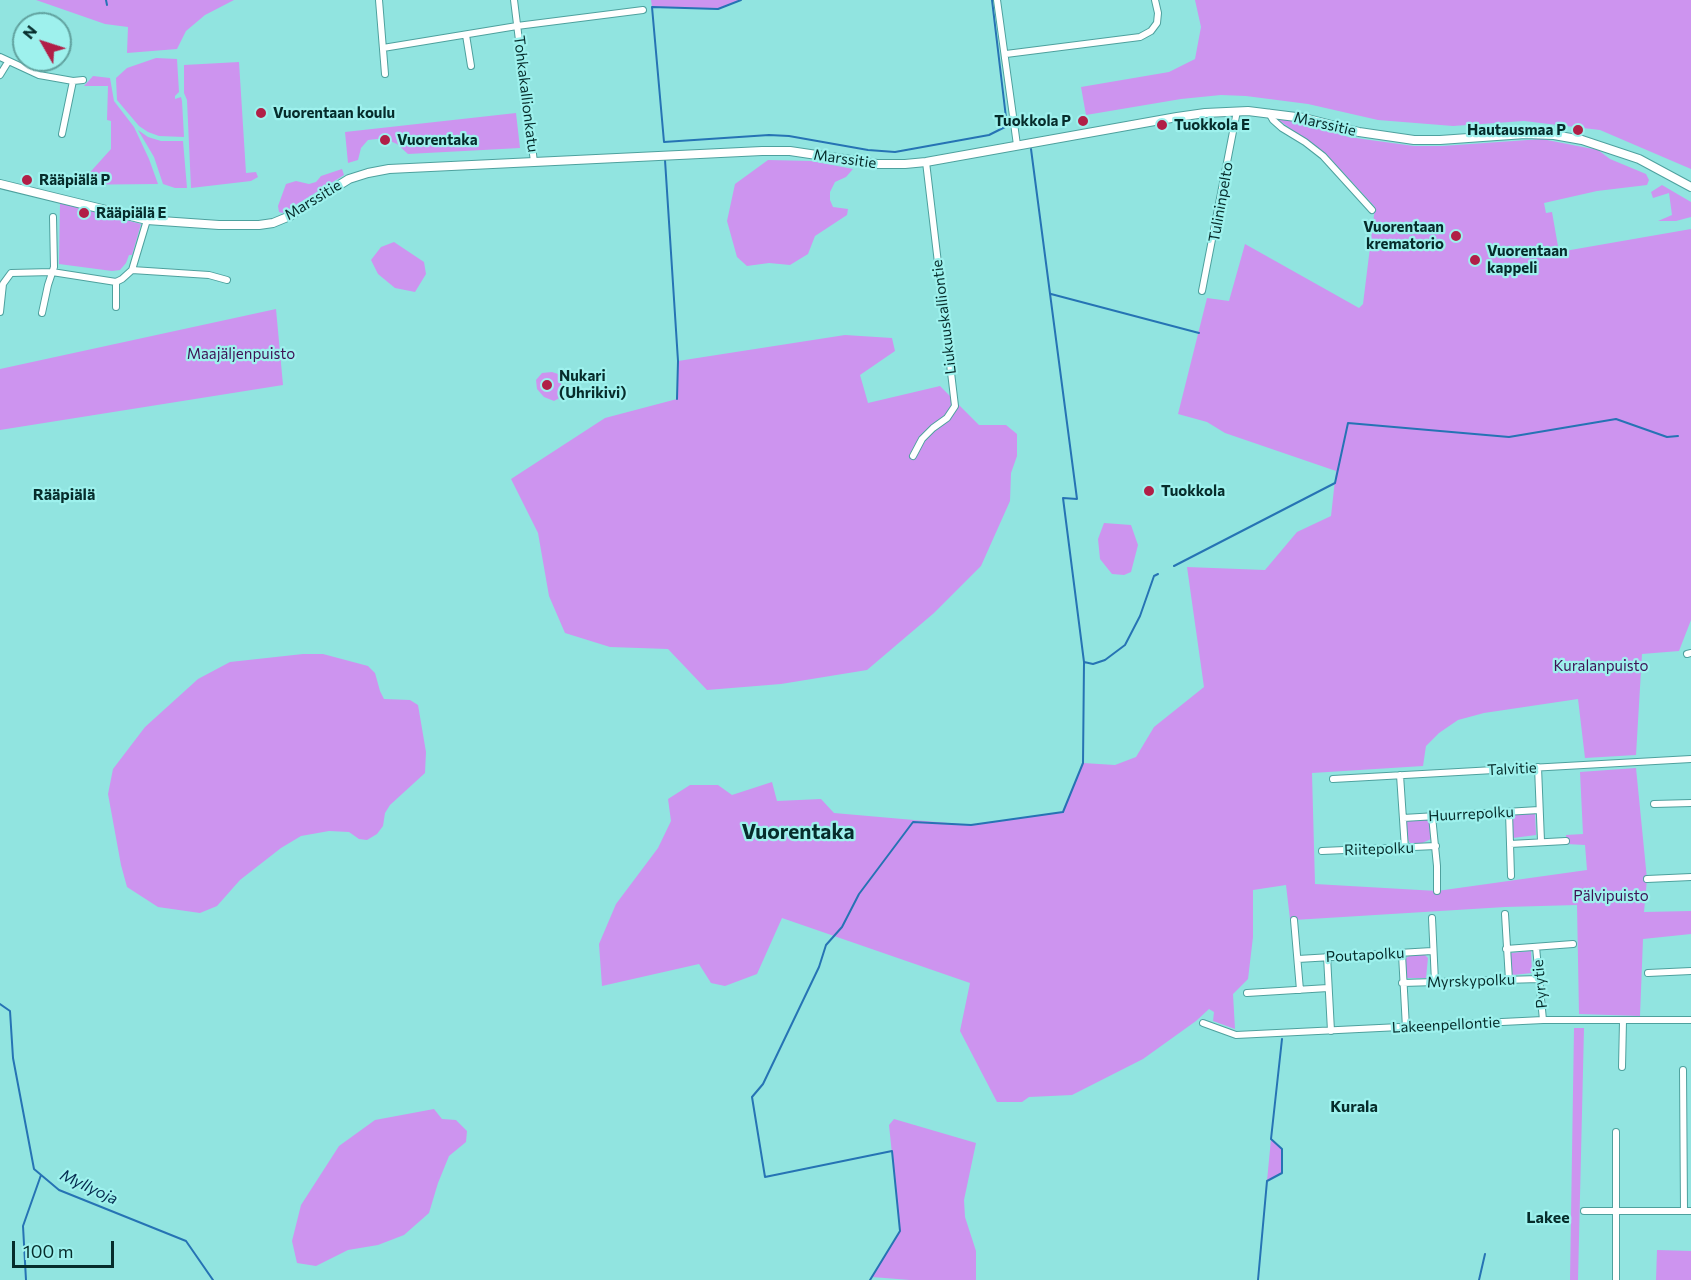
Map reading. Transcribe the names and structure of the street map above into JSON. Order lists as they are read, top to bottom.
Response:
{
  "streets": {
    "main road": ["Marssitie"],
    "street": [
      "Tohkakallionkatu",
      "Tulininpelto",
      "Liukuuskalliontie",
      "Talvitie",
      "Huurrepolku",
      "Riitepolku",
      "Poutapolku",
      "Myrskypolku",
      "Pyrytie",
      "Lakeenpellontie"
    ]
  },
  "crossings": [
    ["Tohkakallionkatu", "Marssitie"],
    ["Marssitie", "Tulininpelto"],
    ["Marssitie", "Liukuuskalliontie"],
    ["Myrskypolku", "Pyrytie"],
    ["Pyrytie", "Lakeenpellontie"]
  ],
  "districts": [
    "Rääpiälä",
    "Vuorentaka",
    "Kurala",
    "Lakee"
  ],
  "water": ["Myllyoja"],
  "parks": ["Maajäljenpuisto", "Kuralanpuisto", "Pälvipuisto"],
  "places": [
    "Vuorentaan koulu",
    "Tuokkola P",
    "Tuokkola E",
    "Hautausmaa P",
    "Vuorentaka",
    "Rääpiälä P",
    "Rääpiälä E",
    "Vuorentaan krematorio",
    "Vuorentaan kappeli",
    "Nukari (Uhrikivi)",
    "Tuokkola"
  ],
  "scale_bar": "100 m",
  "north": "top left"
}
